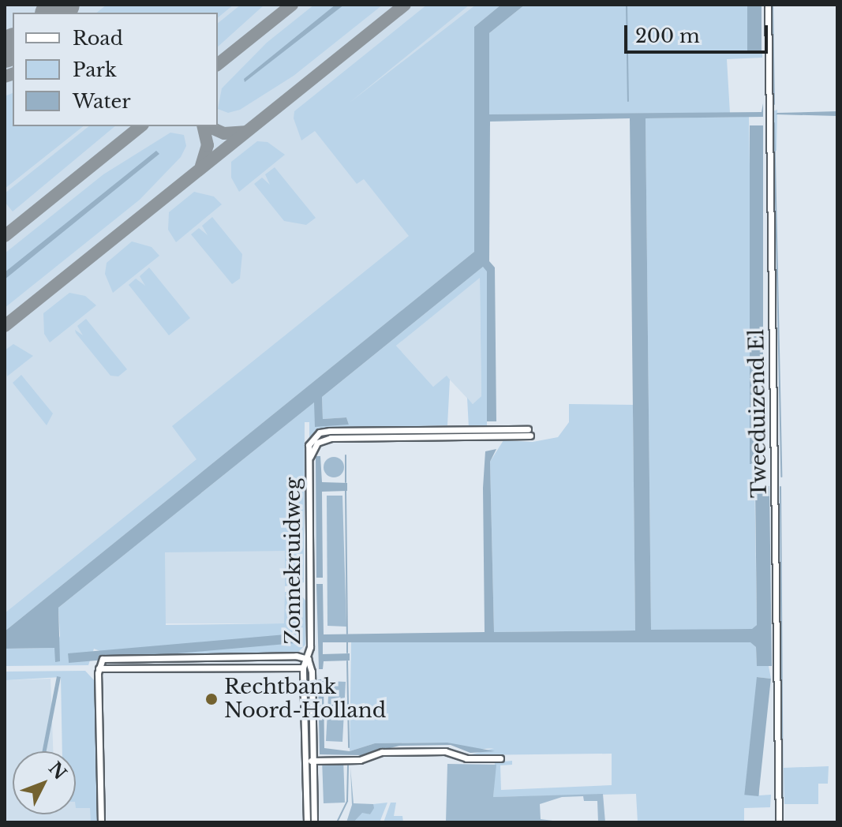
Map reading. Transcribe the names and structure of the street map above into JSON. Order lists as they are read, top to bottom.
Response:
{
  "streets": {
    "street": ["Tweeduizend El", "Zonnekruidweg"]
  },
  "places": ["Rechtbank Noord-Holland"],
  "legend": ["Road", "Park", "Water"],
  "scale_bar": "200 m",
  "north": "top right"
}
